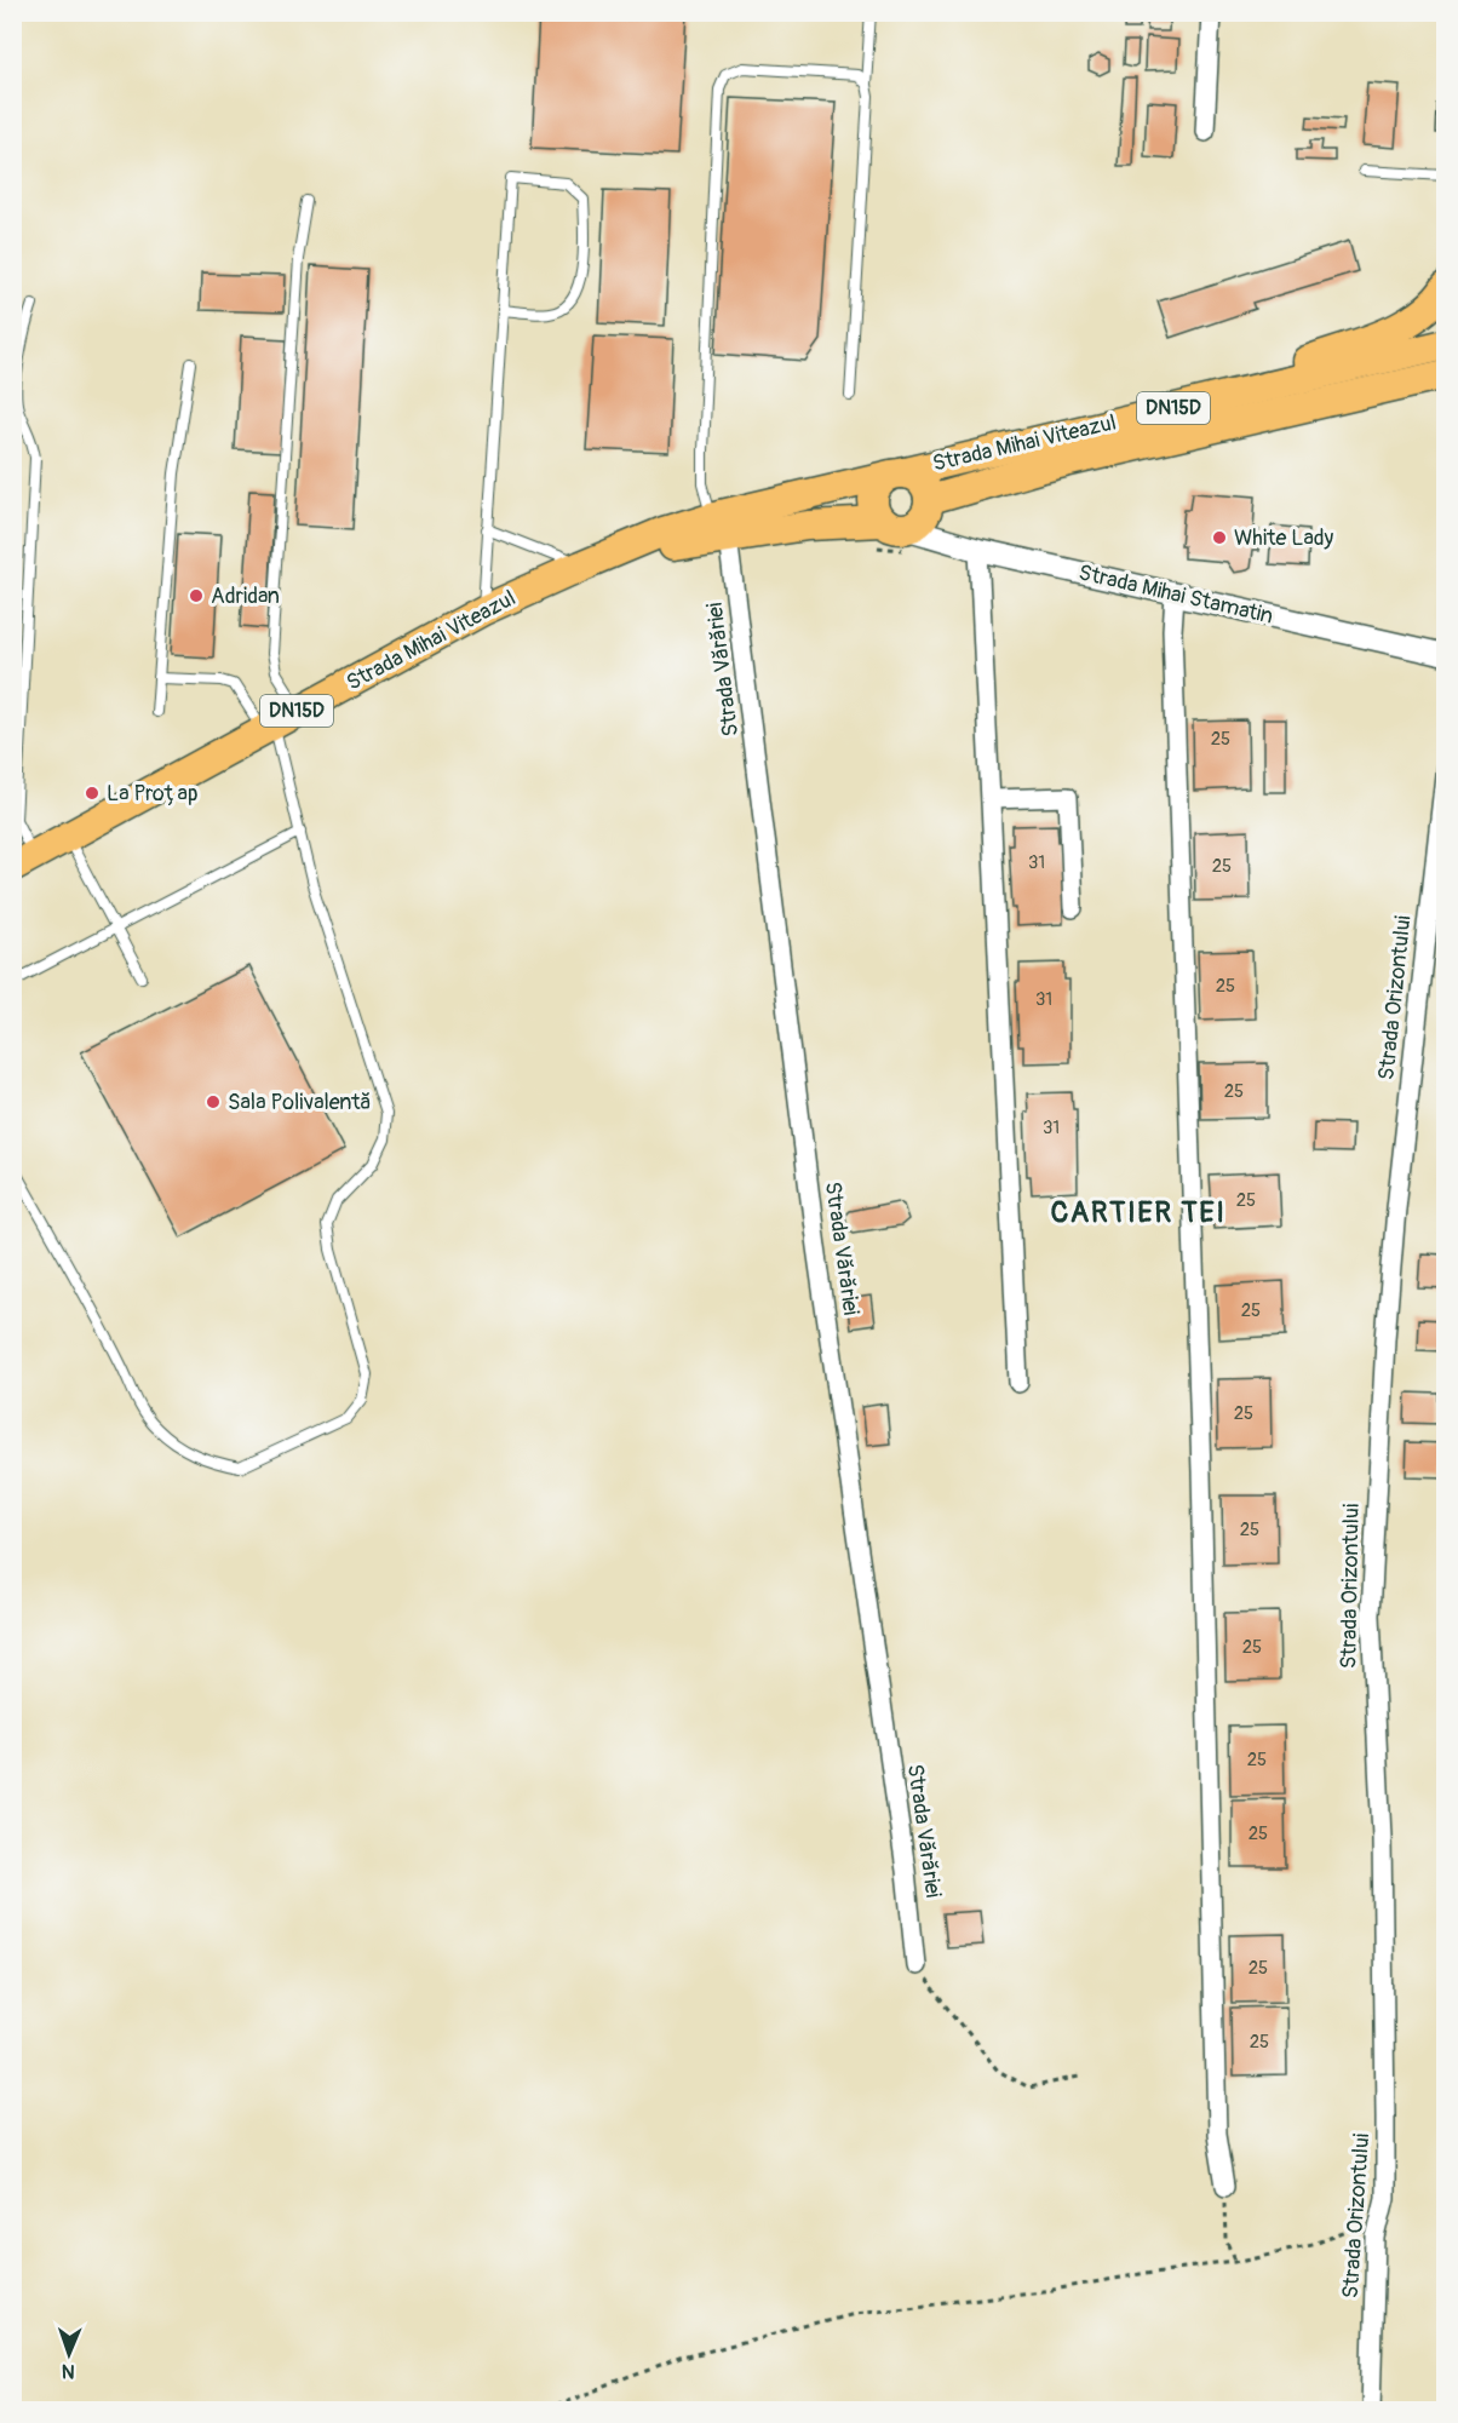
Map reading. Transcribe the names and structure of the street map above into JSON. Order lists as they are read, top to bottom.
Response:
{
  "streets": {
    "main road": ["DN15D", "Strada Mihai Viteazul"],
    "street": ["Strada Mihai Stamatin", "Strada Vărăriei", "Strada Orizontului"]
  },
  "crossings": [
    ["Strada Mihai Viteazul", "Strada Mihai Stamatin"],
    ["Strada Mihai Viteazul", "Strada Vărăriei"]
  ],
  "districts": ["CARTIER TEI"],
  "places": [
    "White Lady",
    "Adridan",
    "La Proțap",
    "Sala Polivalentă"
  ],
  "house_numbers": [
    "25",
    "31",
    "25",
    "25",
    "31",
    "25",
    "31",
    "25",
    "25",
    "25",
    "25",
    "25",
    "25",
    "25",
    "25",
    "25"
  ],
  "north": "bottom"
}
